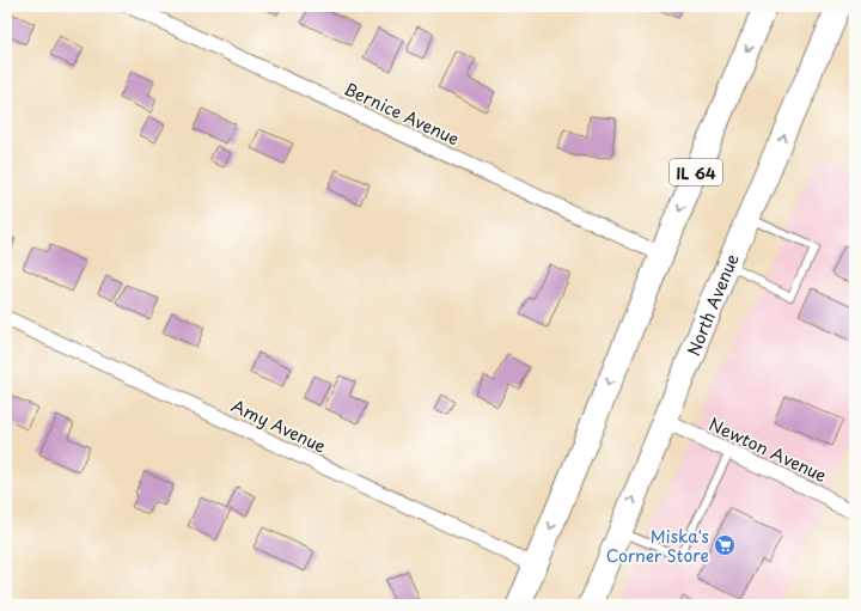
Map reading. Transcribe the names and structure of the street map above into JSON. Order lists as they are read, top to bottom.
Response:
{
  "streets": {
    "main road": ["IL 64", "North Avenue"],
    "street": ["Bernice Avenue", "Amy Avenue", "Newton Avenue"]
  },
  "crossings": [
    ["Bernice Avenue", "IL 64"],
    ["IL 64", "Amy Avenue"],
    ["North Avenue", "Newton Avenue"]
  ],
  "places": {
    "supermarket": ["Miska's Corner Store"]
  }
}
